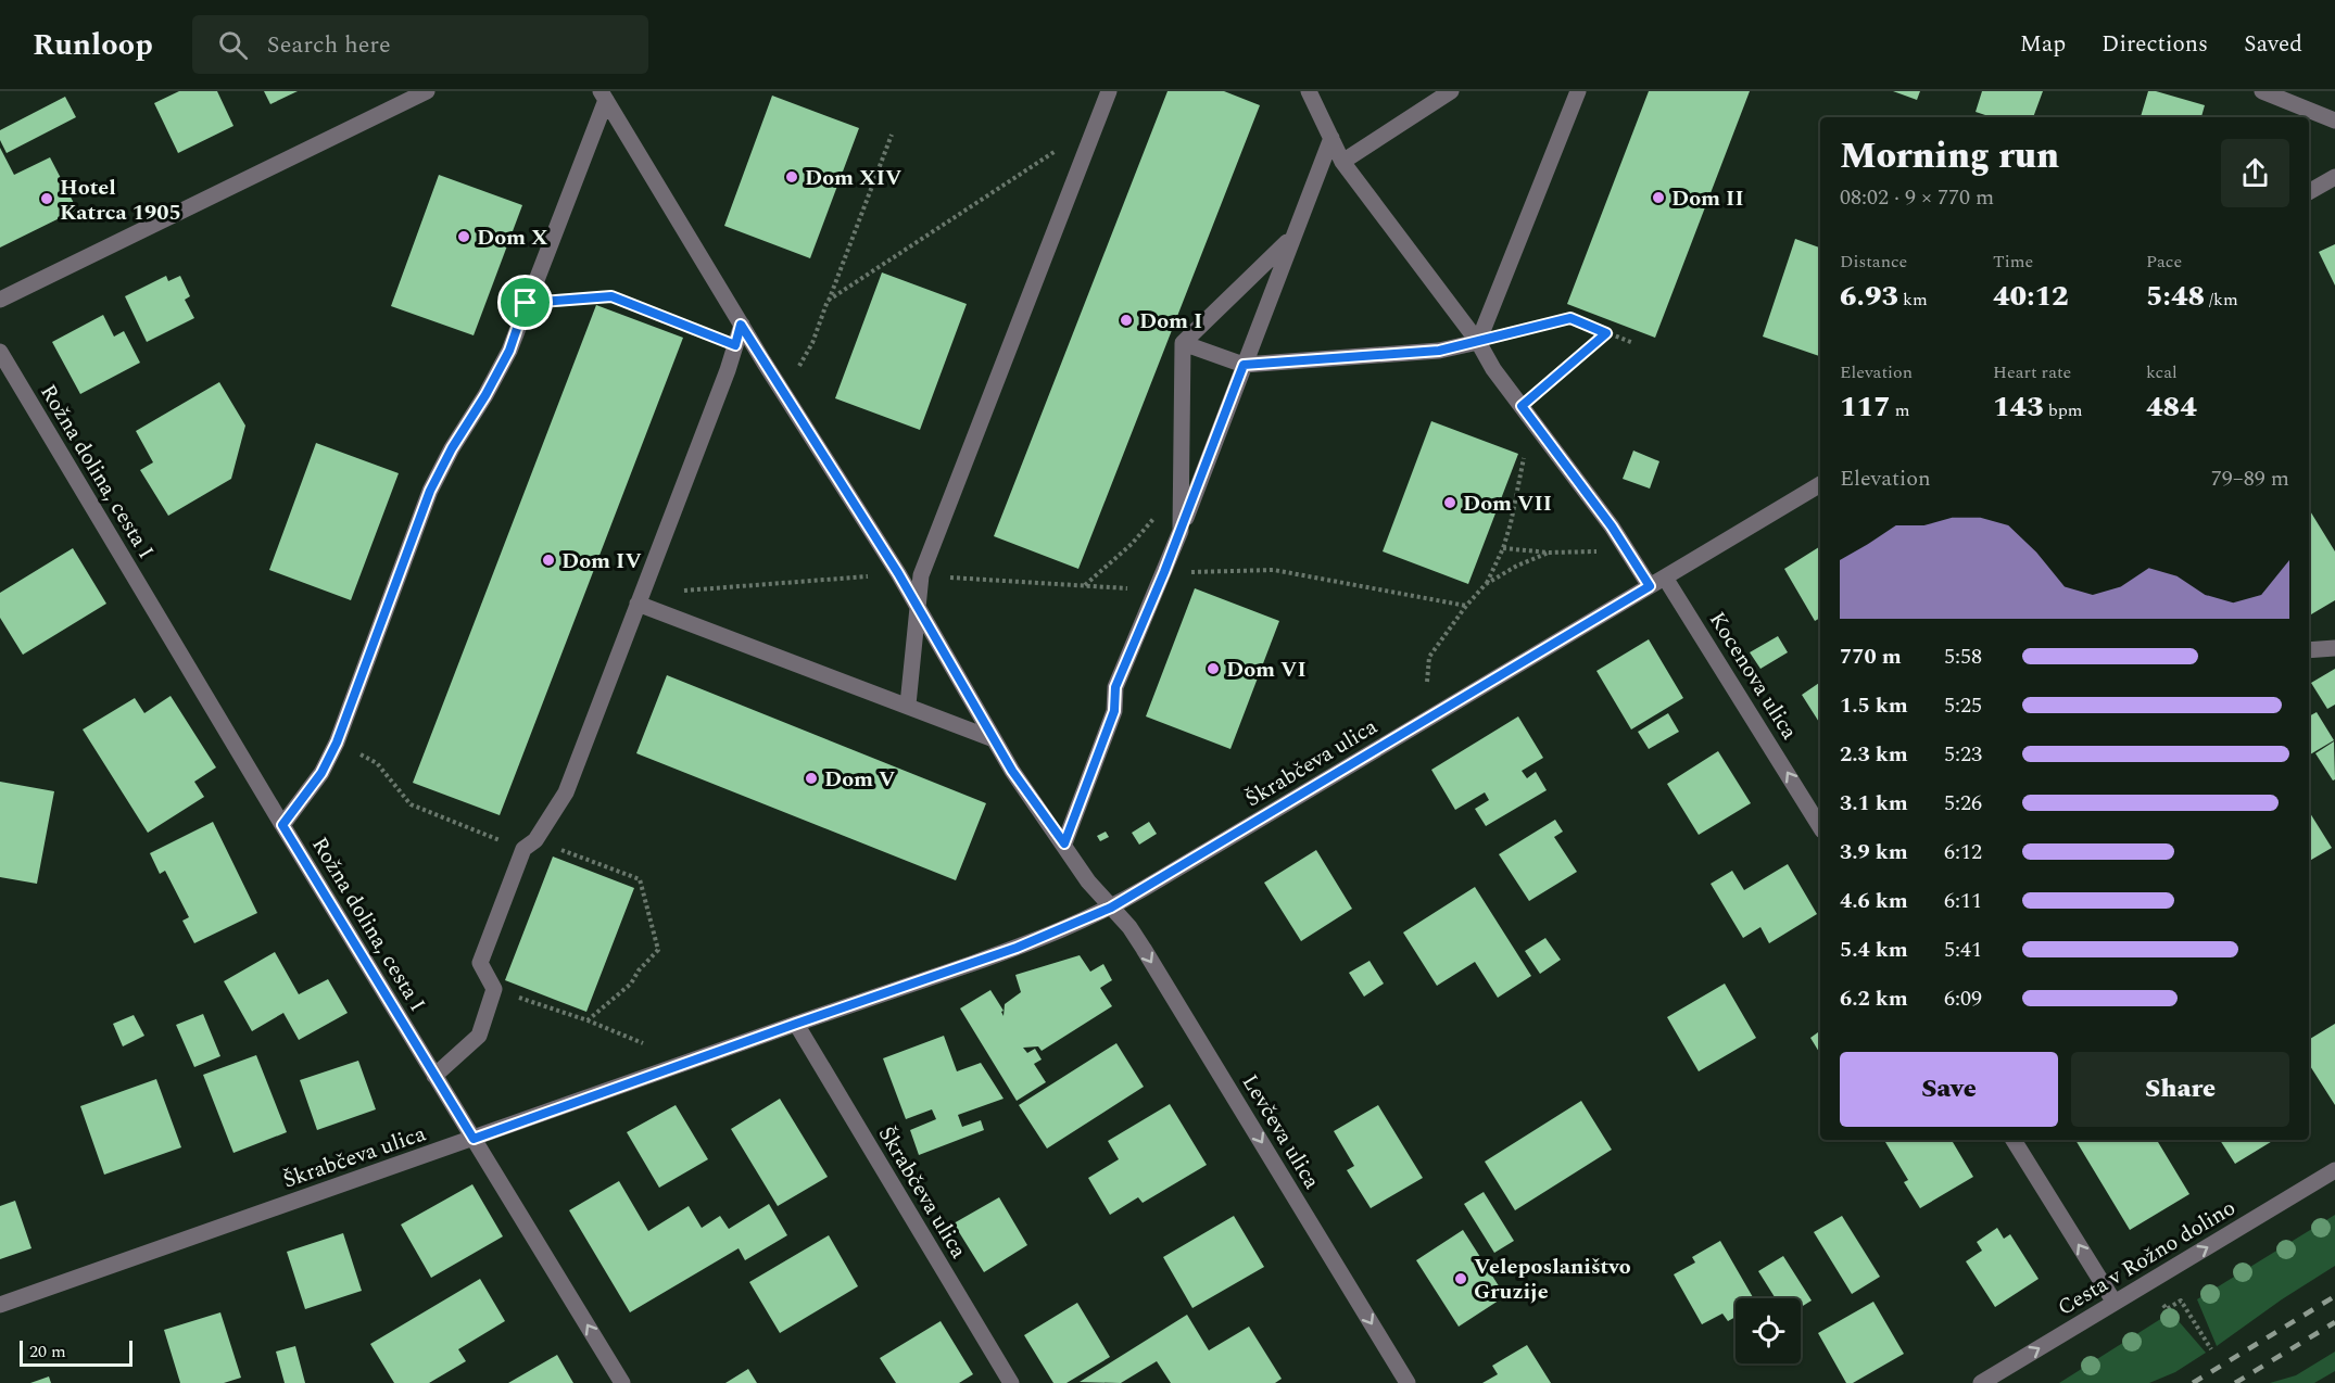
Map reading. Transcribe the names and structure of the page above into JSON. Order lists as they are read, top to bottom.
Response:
{
  "streets": {
    "street": [
      "Rožna dolina, cesta I",
      "Kocenova ulica",
      "Škrabčeva ulica",
      "Levčeva ulica",
      "Cesta v Rožno dolino"
    ]
  },
  "crossings": [
    ["Rožna dolina, cesta I", "Škrabčeva ulica"],
    ["Kocenova ulica", "Škrabčeva ulica"],
    ["Škrabčeva ulica", "Levčeva ulica"]
  ],
  "one_way": ["Kocenova ulica", "Levčeva ulica", "Cesta v Rožno dolino"],
  "places": [
    "Dom XIV",
    "Dom II",
    "Hotel Katrca 1905",
    "Dom X",
    "Dom I",
    "Dom VII",
    "Dom IV",
    "Dom VI",
    "Dom V",
    "Veleposlaništvo Gruzije"
  ],
  "scale_bar": "20 m",
  "page": {
    "header": "Runloop",
    "search": "Search here",
    "nav": ["Map", "Directions", "Saved"],
    "heading": ["Morning run", "08:02 · 9 × 770 m"],
    "stats": [
      ["Distance", "6.93 km"],
      ["Time", "40:12"],
      ["Pace", "5:48 /km"],
      ["Elevation", "117 m"],
      ["Heart rate", "143 bpm"],
      ["kcal", "484"]
    ],
    "chart": ["Elevation", "79–89 m"],
    "list": [
      {
        "name": "770 m",
        "note": "5:58"
      },
      {
        "name": "1.5 km",
        "note": "5:25"
      },
      {
        "name": "2.3 km",
        "note": "5:23"
      },
      {
        "name": "3.1 km",
        "note": "5:26"
      },
      {
        "name": "3.9 km",
        "note": "6:12"
      },
      {
        "name": "4.6 km",
        "note": "6:11"
      },
      {
        "name": "5.4 km",
        "note": "5:41"
      },
      {
        "name": "6.2 km",
        "note": "6:09"
      }
    ],
    "buttons": ["Save", "Share"],
    "scale": "20 m"
  }
}
